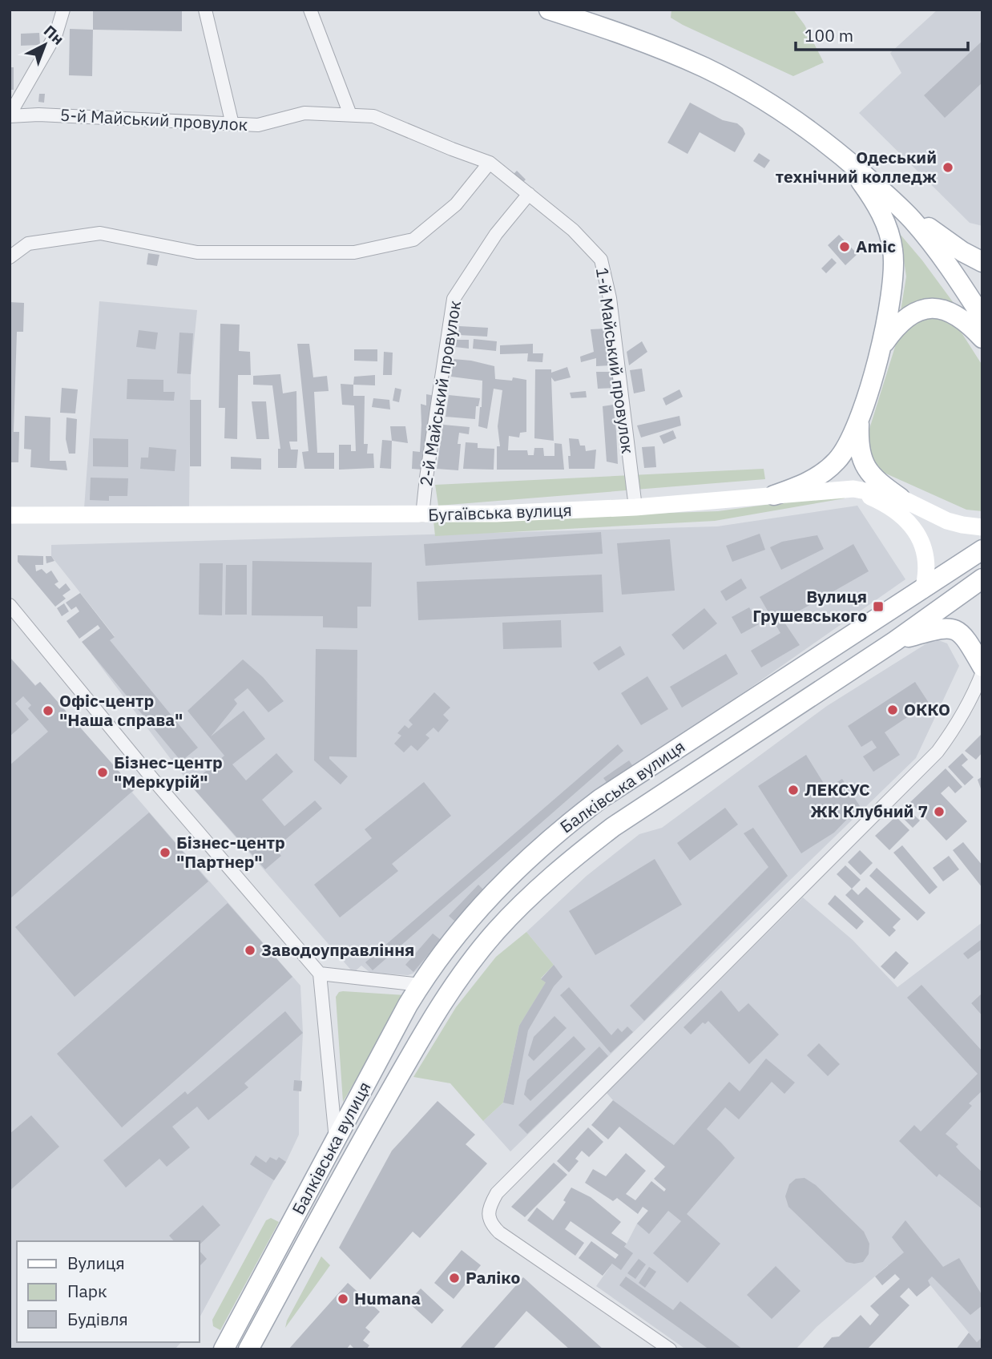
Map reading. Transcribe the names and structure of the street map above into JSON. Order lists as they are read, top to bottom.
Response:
{
  "streets": {
    "main road": ["Бугаївська вулиця", "Балківська вулиця"],
    "street": ["5-й Майський провулок", "1-й Майський провулок", "2-й Майський провулок"]
  },
  "crossings": [
    ["5-й Майський провулок", "1-й Майський провулок"],
    ["1-й Майський провулок", "2-й Майський провулок"],
    ["1-й Майський провулок", "Бугаївська вулиця"],
    ["2-й Майський провулок", "Бугаївська вулиця"]
  ],
  "places": {
    "other": [
      "Одеський технічний колледж",
      "Amic",
      "ОККО",
      "Офіс-центр \"Наша справа\"",
      "Бізнес-центр \"Меркурій\"",
      "ЛЕКСУС",
      "ЖК Клубний 7",
      "Бізнес-центр \"Партнер\"",
      "Заводоуправління",
      "Раліко",
      "Humana"
    ],
    "transit": ["Вулиця Грушевського"]
  },
  "legend": ["Вулиця", "Парк", "Будівля"],
  "scale_bar": "100 m",
  "north": "top right"
}
